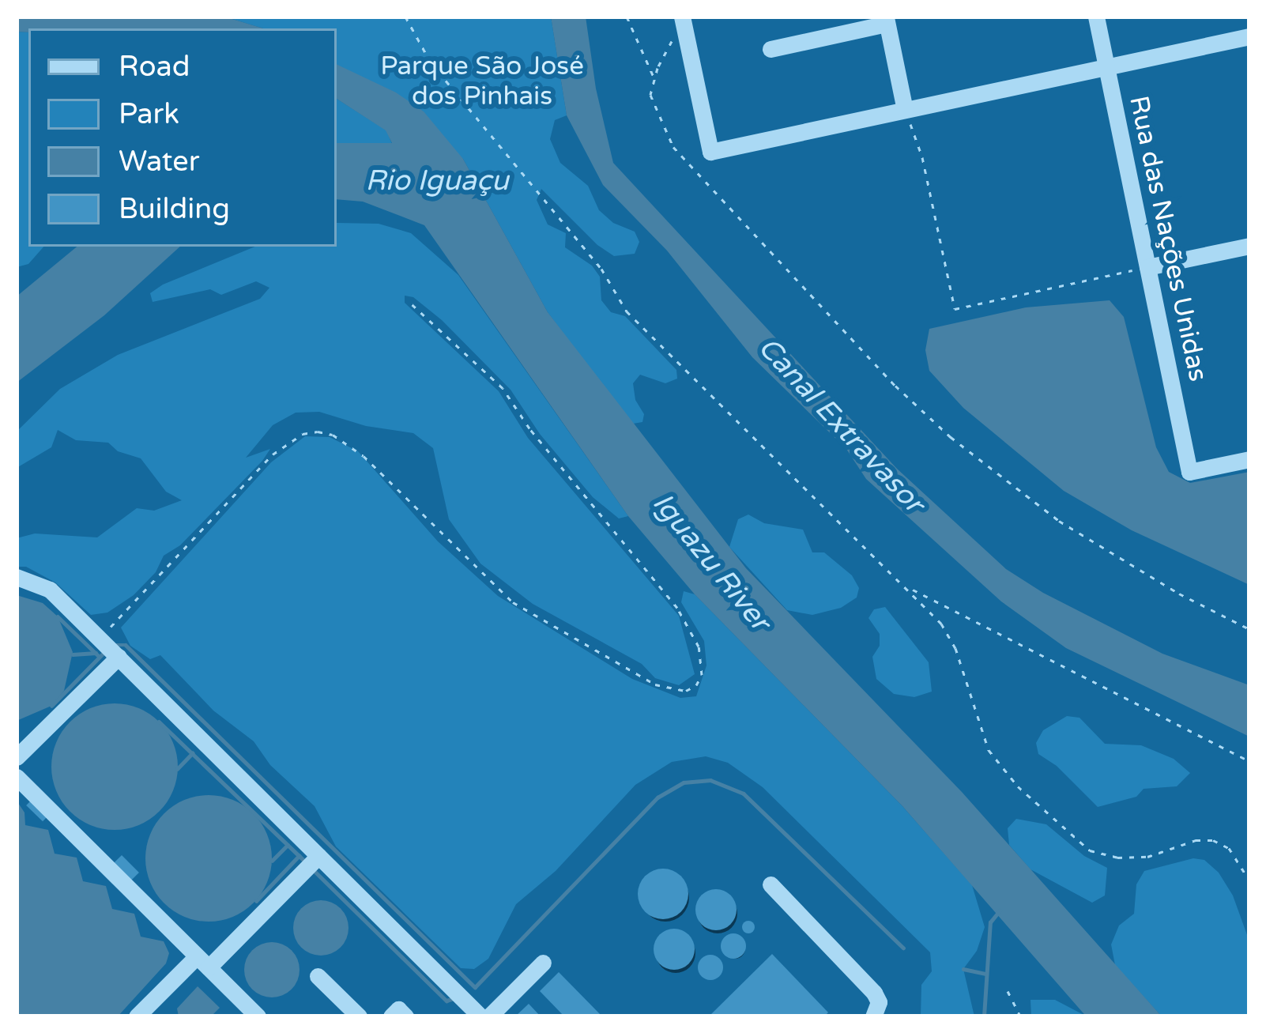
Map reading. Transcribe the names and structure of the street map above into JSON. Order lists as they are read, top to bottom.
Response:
{
  "streets": {
    "street": ["Rua das Nações Unidas"]
  },
  "water": ["Rio Iguaçu", "Canal Extravasor", "Iguazu River"],
  "parks": ["Parque São José dos Pinhais"],
  "legend": [
    "Road",
    "Park",
    "Water",
    "Building"
  ]
}
